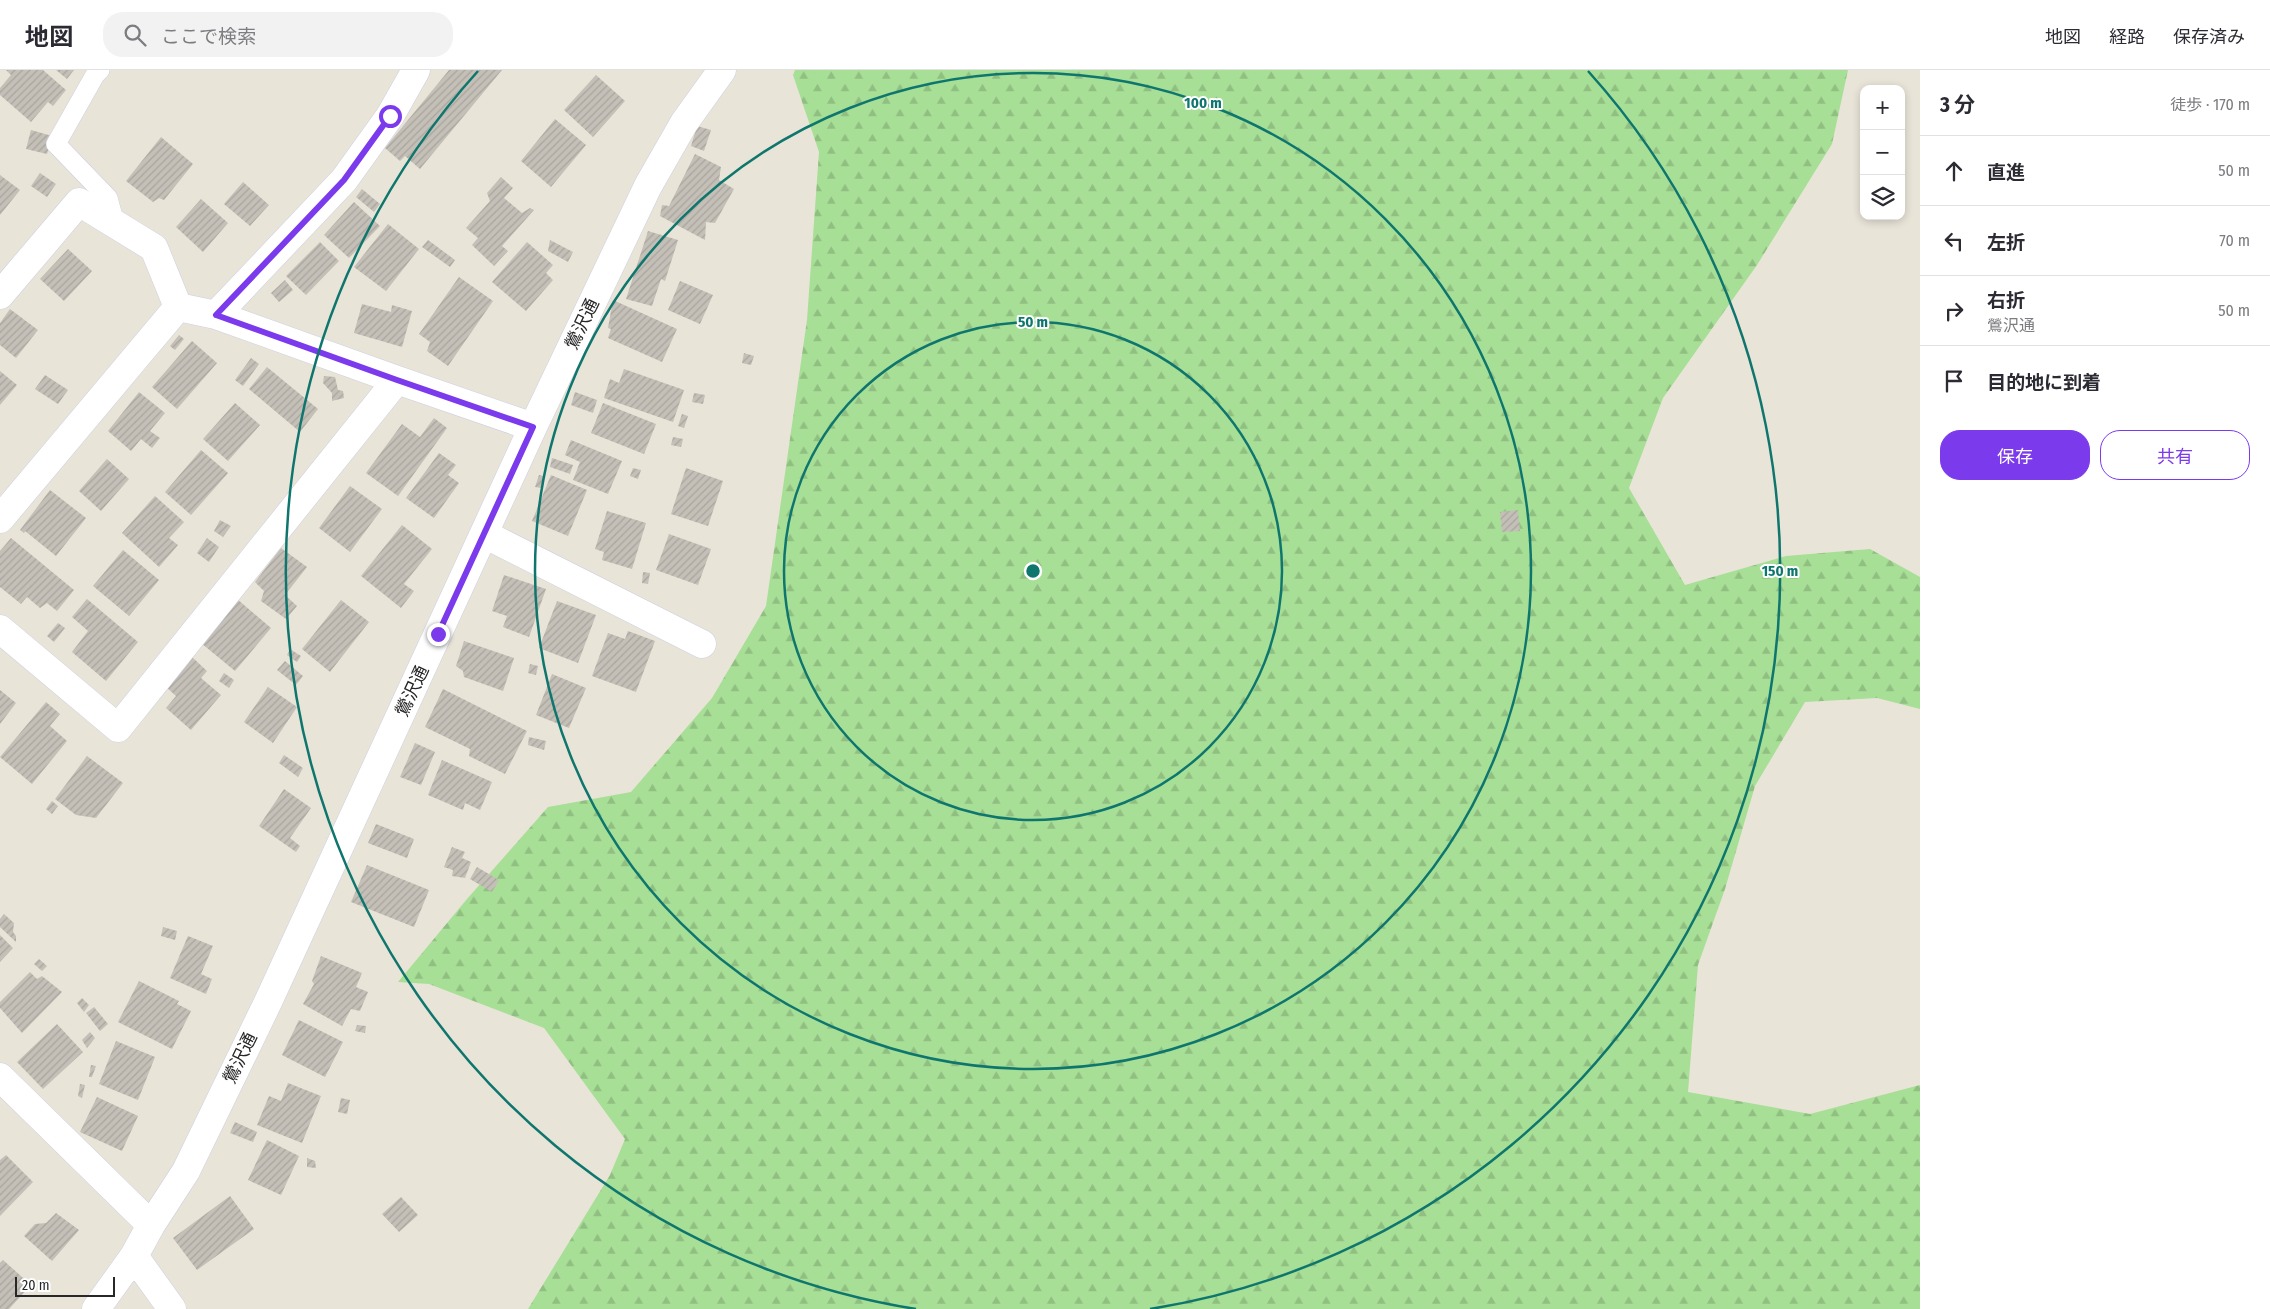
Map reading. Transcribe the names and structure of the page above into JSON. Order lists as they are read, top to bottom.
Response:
{
  "streets": {
    "street": ["鶯沢通"]
  },
  "scale_bar": "20 m",
  "page": {
    "header": "地図",
    "search": "ここで検索",
    "nav": ["地図", "経路", "保存済み"],
    "heading": ["3 分", "徒歩 · 170 m"],
    "map_buttons": ["+", "−"],
    "list": [
      ["直進", "50 m"],
      ["左折", "70 m"],
      ["右折", "鶯沢通", "50 m"],
      "目的地に到着"
    ],
    "buttons": ["保存", "共有"],
    "scale": "20 m"
  },
  "rings": ["100 m", "50 m", "150 m"]
}
